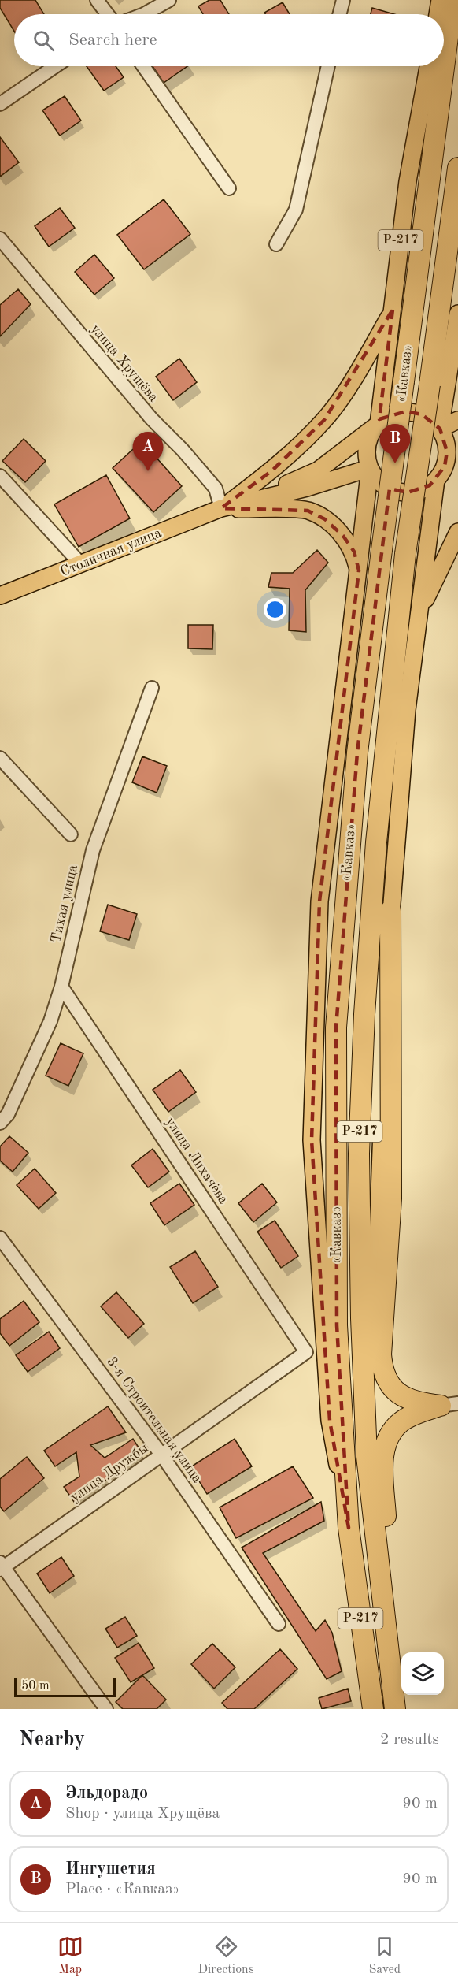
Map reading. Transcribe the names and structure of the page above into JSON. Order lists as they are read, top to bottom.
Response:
{
  "streets": {
    "highway": ["Р-217", "«Кавказ»"],
    "main road": ["Столичная улица"],
    "street": [
      "улица Хрущёва",
      "Тихая улица",
      "улица Лихачёва",
      "3-я Строительная улица",
      "улица Дружбы"
    ]
  },
  "crossings": [
    ["Р-217", "улица Хрущёва"],
    ["Р-217", "«Кавказ»"],
    ["Р-217", "Столичная улица"],
    ["улица Хрущёва", "Столичная улица"],
    ["Тихая улица", "улица Лихачёва"],
    ["улица Лихачёва", "улица Дружбы"],
    ["3-я Строительная улица", "улица Дружбы"]
  ],
  "scale_bar": "50 m",
  "page": {
    "search": "Search here",
    "pins": ["B", "A"],
    "scale": "50 m",
    "heading": ["Nearby", "2 results"],
    "list": [
      {
        "mark": "A",
        "name": "Эльдорадо",
        "note": "Shop · улица Хрущёва",
        "value": "90 m"
      },
      {
        "mark": "B",
        "name": "Ингушетия",
        "note": "Place · «Кавказ»",
        "value": "90 m"
      }
    ],
    "nav": ["Map", "Directions", "Saved"]
  }
}
